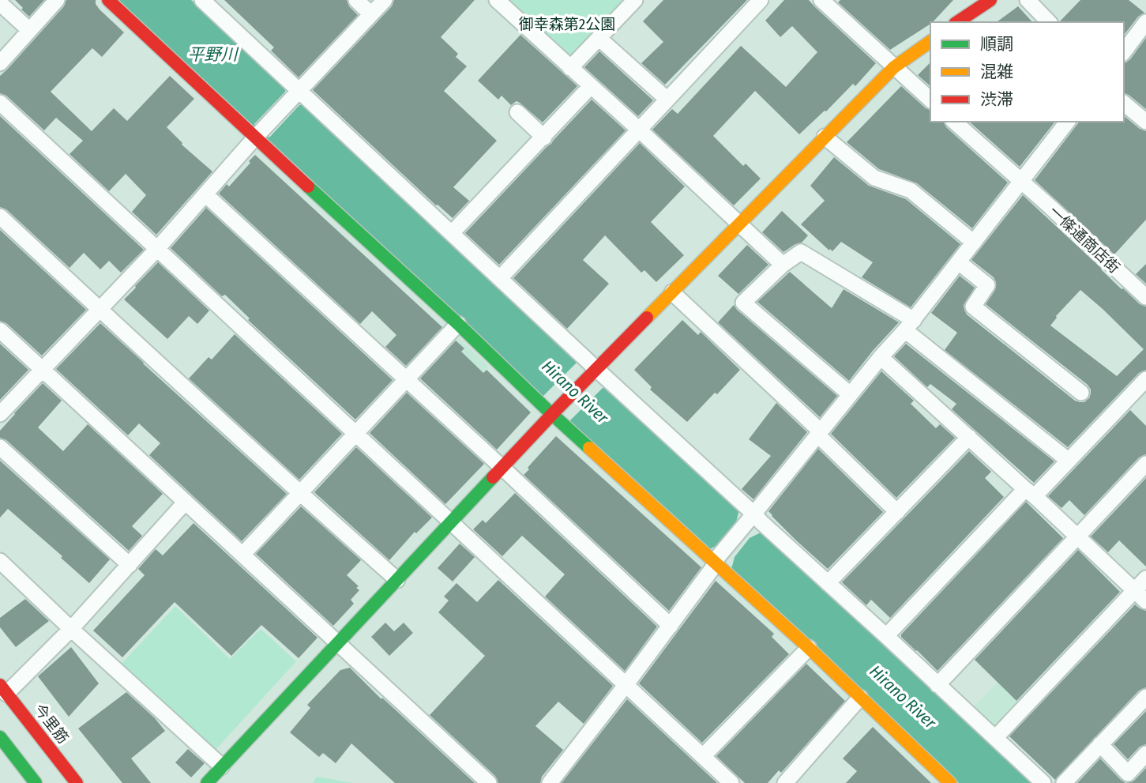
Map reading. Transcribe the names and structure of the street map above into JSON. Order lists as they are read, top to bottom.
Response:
{
  "streets": {
    "street": ["一條通商店街", "今里筋"]
  },
  "water": ["平野川", "Hirano River"],
  "parks": ["御幸森第2公園"],
  "legend": ["順調", "混雑", "渋滞"]
}
